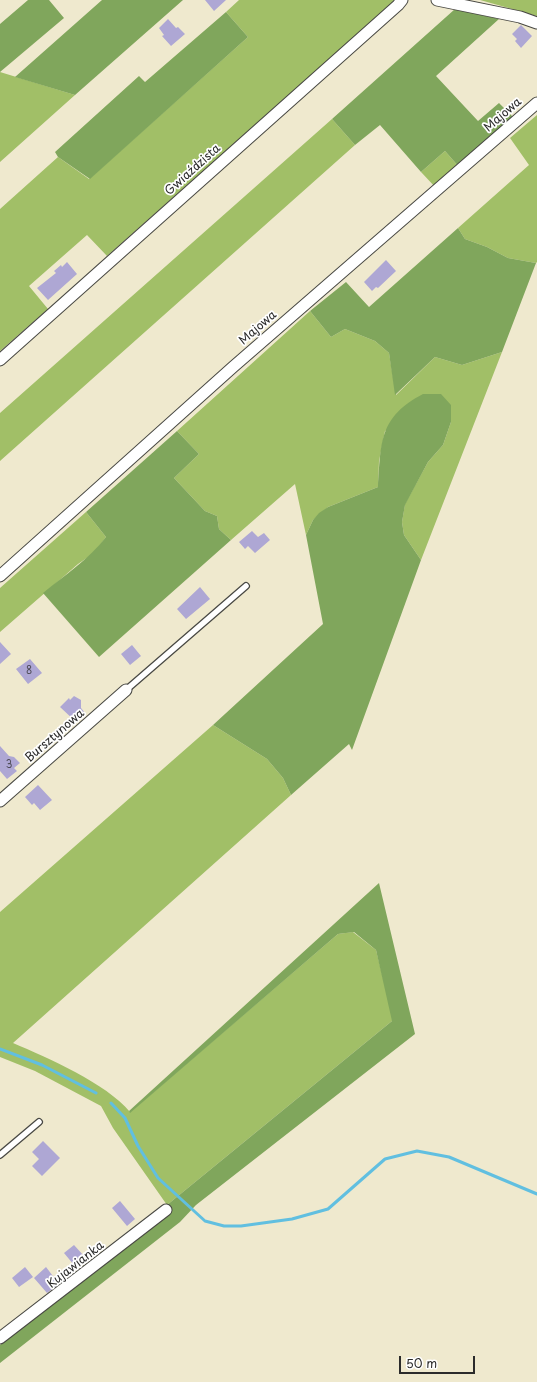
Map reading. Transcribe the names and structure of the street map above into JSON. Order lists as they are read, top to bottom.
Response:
{
  "streets": {
    "street": [
      "Majowa",
      "Gwiaździsta",
      "Bursztynowa",
      "Kujawianka"
    ]
  },
  "house_numbers": ["8", "3"],
  "scale_bar": "50 m"
}
